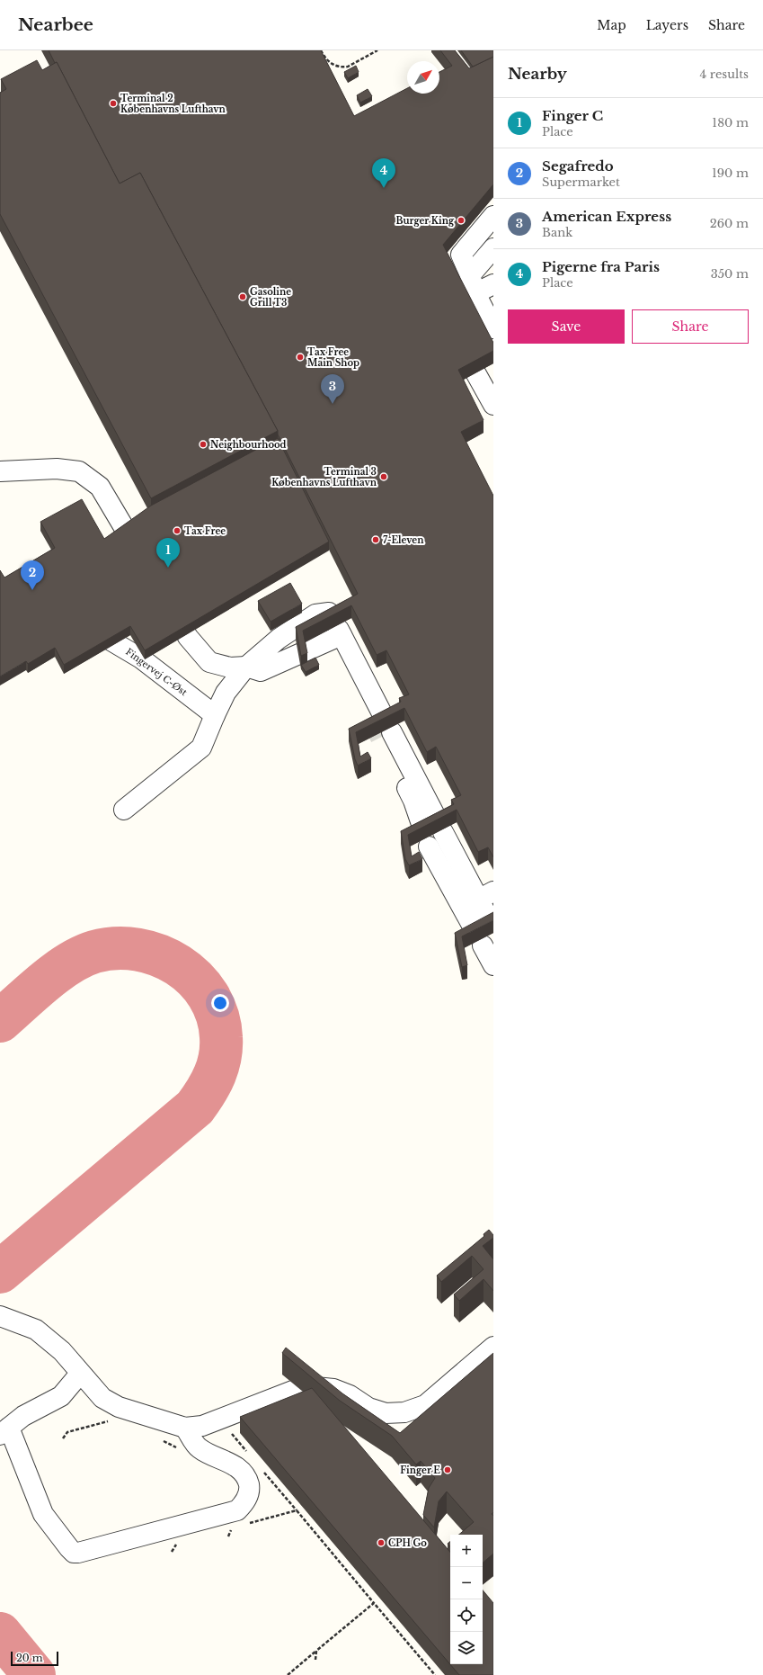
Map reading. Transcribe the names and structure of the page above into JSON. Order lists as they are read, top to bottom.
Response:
{
  "streets": {
    "lane": ["Fingervej C-Øst"]
  },
  "places": [
    "Terminal 2 Københavns Lufthavn",
    "Burger King",
    "Gasoline Grill T3",
    "Tax Free Main Shop",
    "Neighbourhood",
    "Terminal 3 Københavns Lufthavn",
    "Tax Free",
    "7-Eleven",
    "Finger E",
    "CPH Go"
  ],
  "scale_bar": "20 m",
  "north": "top right",
  "page": {
    "header": "Nearbee",
    "nav": ["Map", "Layers", "Share"],
    "heading": ["Nearby", "4 results"],
    "list": [
      {
        "mark": "1",
        "name": "Finger C",
        "note": "Place",
        "value": "180 m"
      },
      {
        "mark": "2",
        "name": "Segafredo",
        "note": "Supermarket",
        "value": "190 m"
      },
      {
        "mark": "3",
        "name": "American Express",
        "note": "Bank",
        "value": "260 m"
      },
      {
        "mark": "4",
        "name": "Pigerne fra Paris",
        "note": "Place",
        "value": "350 m"
      }
    ],
    "pins": [
      "4",
      "3",
      "1",
      "2"
    ],
    "buttons": ["Save", "Share"],
    "map_buttons": ["+", "−"],
    "scale": "20 m"
  }
}
